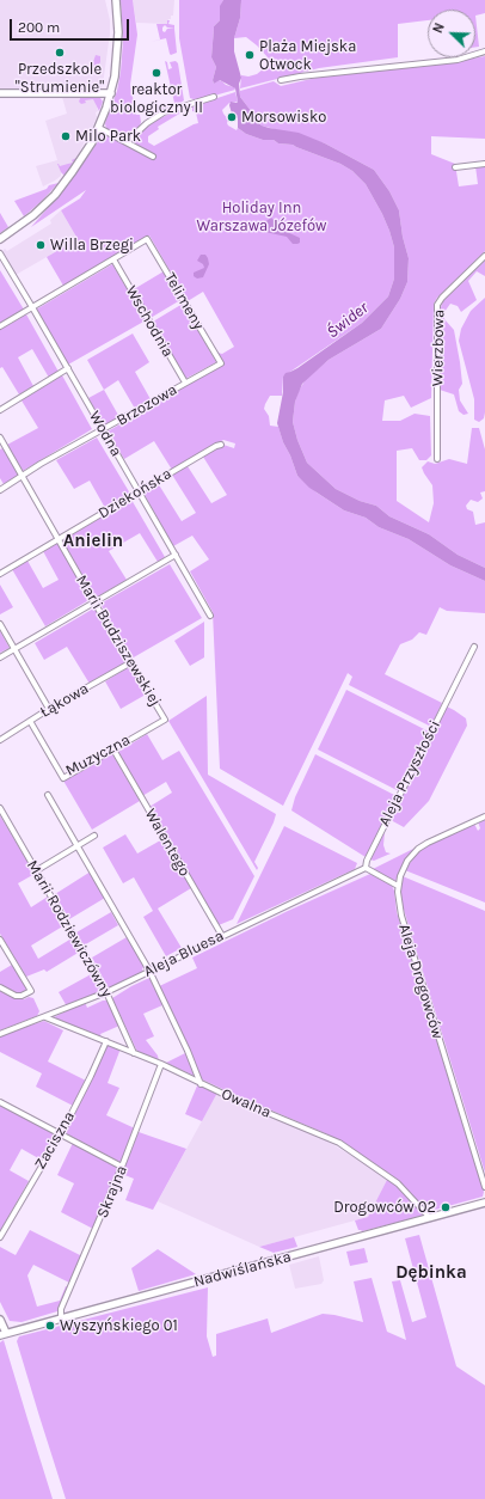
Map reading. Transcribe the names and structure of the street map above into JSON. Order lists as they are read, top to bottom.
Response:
{
  "streets": {
    "main road": ["Nadwiślańska"],
    "street": [
      "Telimeny",
      "Wschodnia",
      "Wierzbowa",
      "Brzozowa",
      "Wodna",
      "Dziekońska",
      "Marii Budziszewskiej",
      "Łąkowa",
      "Muzyczna",
      "Aleja Przyszłości",
      "Walentego",
      "Marii Rodziewiczówny",
      "Aleja Bluesa",
      "Aleja Drogowców",
      "Owalna",
      "Zaciszna",
      "Skrajna"
    ]
  },
  "crossings": [
    ["Telimeny", "Wschodnia"],
    ["Telimeny", "Brzozowa"],
    ["Wschodnia", "Brzozowa"],
    ["Brzozowa", "Wodna"],
    ["Brzozowa", "Marii Budziszewskiej"],
    ["Wodna", "Dziekońska"],
    ["Dziekońska", "Marii Budziszewskiej"],
    ["Marii Budziszewskiej", "Łąkowa"],
    ["Marii Budziszewskiej", "Muzyczna"],
    ["Łąkowa", "Muzyczna"],
    ["Muzyczna", "Walentego"],
    ["Aleja Przyszłości", "Aleja Bluesa"],
    ["Walentego", "Aleja Bluesa"],
    ["Marii Rodziewiczówny", "Aleja Bluesa"],
    ["Marii Rodziewiczówny", "Owalna"],
    ["Aleja Bluesa", "Owalna"],
    ["Owalna", "Zaciszna"],
    ["Owalna", "Skrajna"],
    ["Owalna", "Nadwiślańska"],
    ["Skrajna", "Nadwiślańska"]
  ],
  "districts": ["Anielin", "Dębinka"],
  "water": ["Świder"],
  "parks": ["Holiday Inn Warszawa Józefów"],
  "places": [
    "Przedszkole \"Strumienie\"",
    "Plaża Miejska Otwock",
    "reaktor biologiczny II",
    "Morsowisko",
    "Milo Park",
    "Willa Brzegi",
    "Drogowców 02",
    "Wyszyńskiego 01"
  ],
  "scale_bar": "200 m",
  "north": "top left"
}
